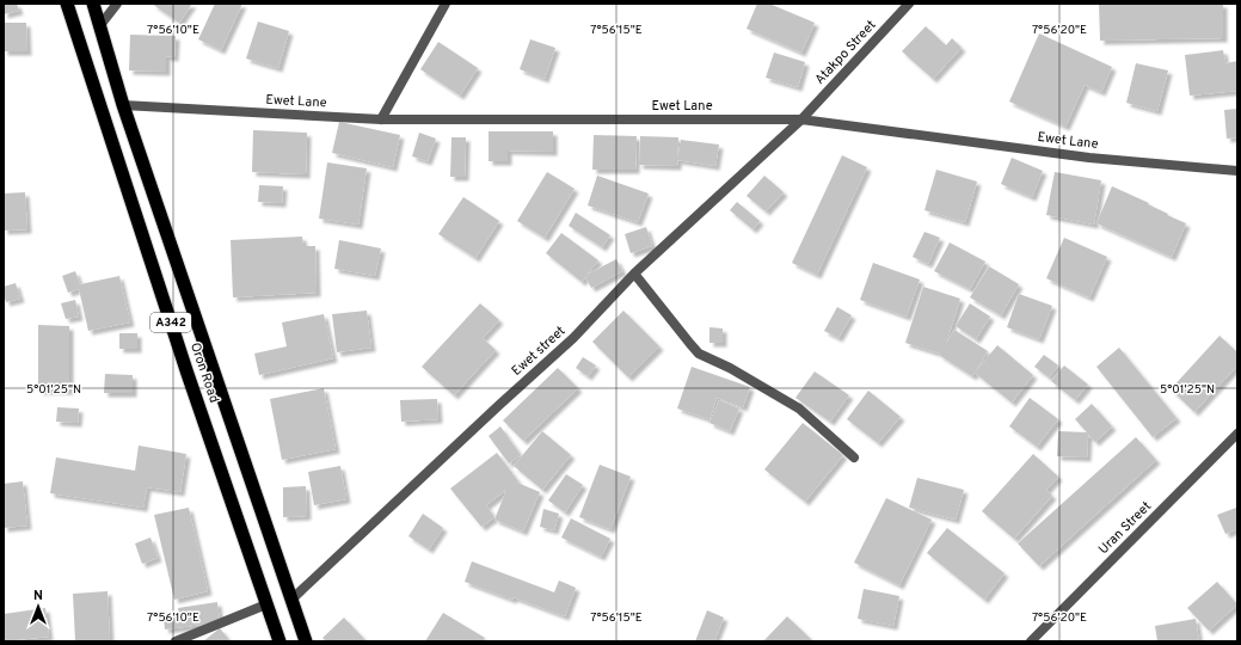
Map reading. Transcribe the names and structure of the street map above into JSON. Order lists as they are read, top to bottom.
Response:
{
  "streets": {
    "highway": ["A342", "Oron Road"],
    "street": [
      "Atakpo Street",
      "Ewet Lane",
      "Ewet street",
      "Uran Street"
    ]
  },
  "crossings": [
    ["Atakpo Street", "Ewet Lane"],
    ["Atakpo Street", "Ewet street"],
    ["Ewet Lane", "Ewet street"],
    ["Ewet Lane", "Oron Road"],
    ["Ewet street", "Oron Road"]
  ],
  "north": "top",
  "coordinates": [
    "7°56'10\"E",
    "7°56'15\"E",
    "7°56'20\"E",
    "5°01'25\"N"
  ]
}
